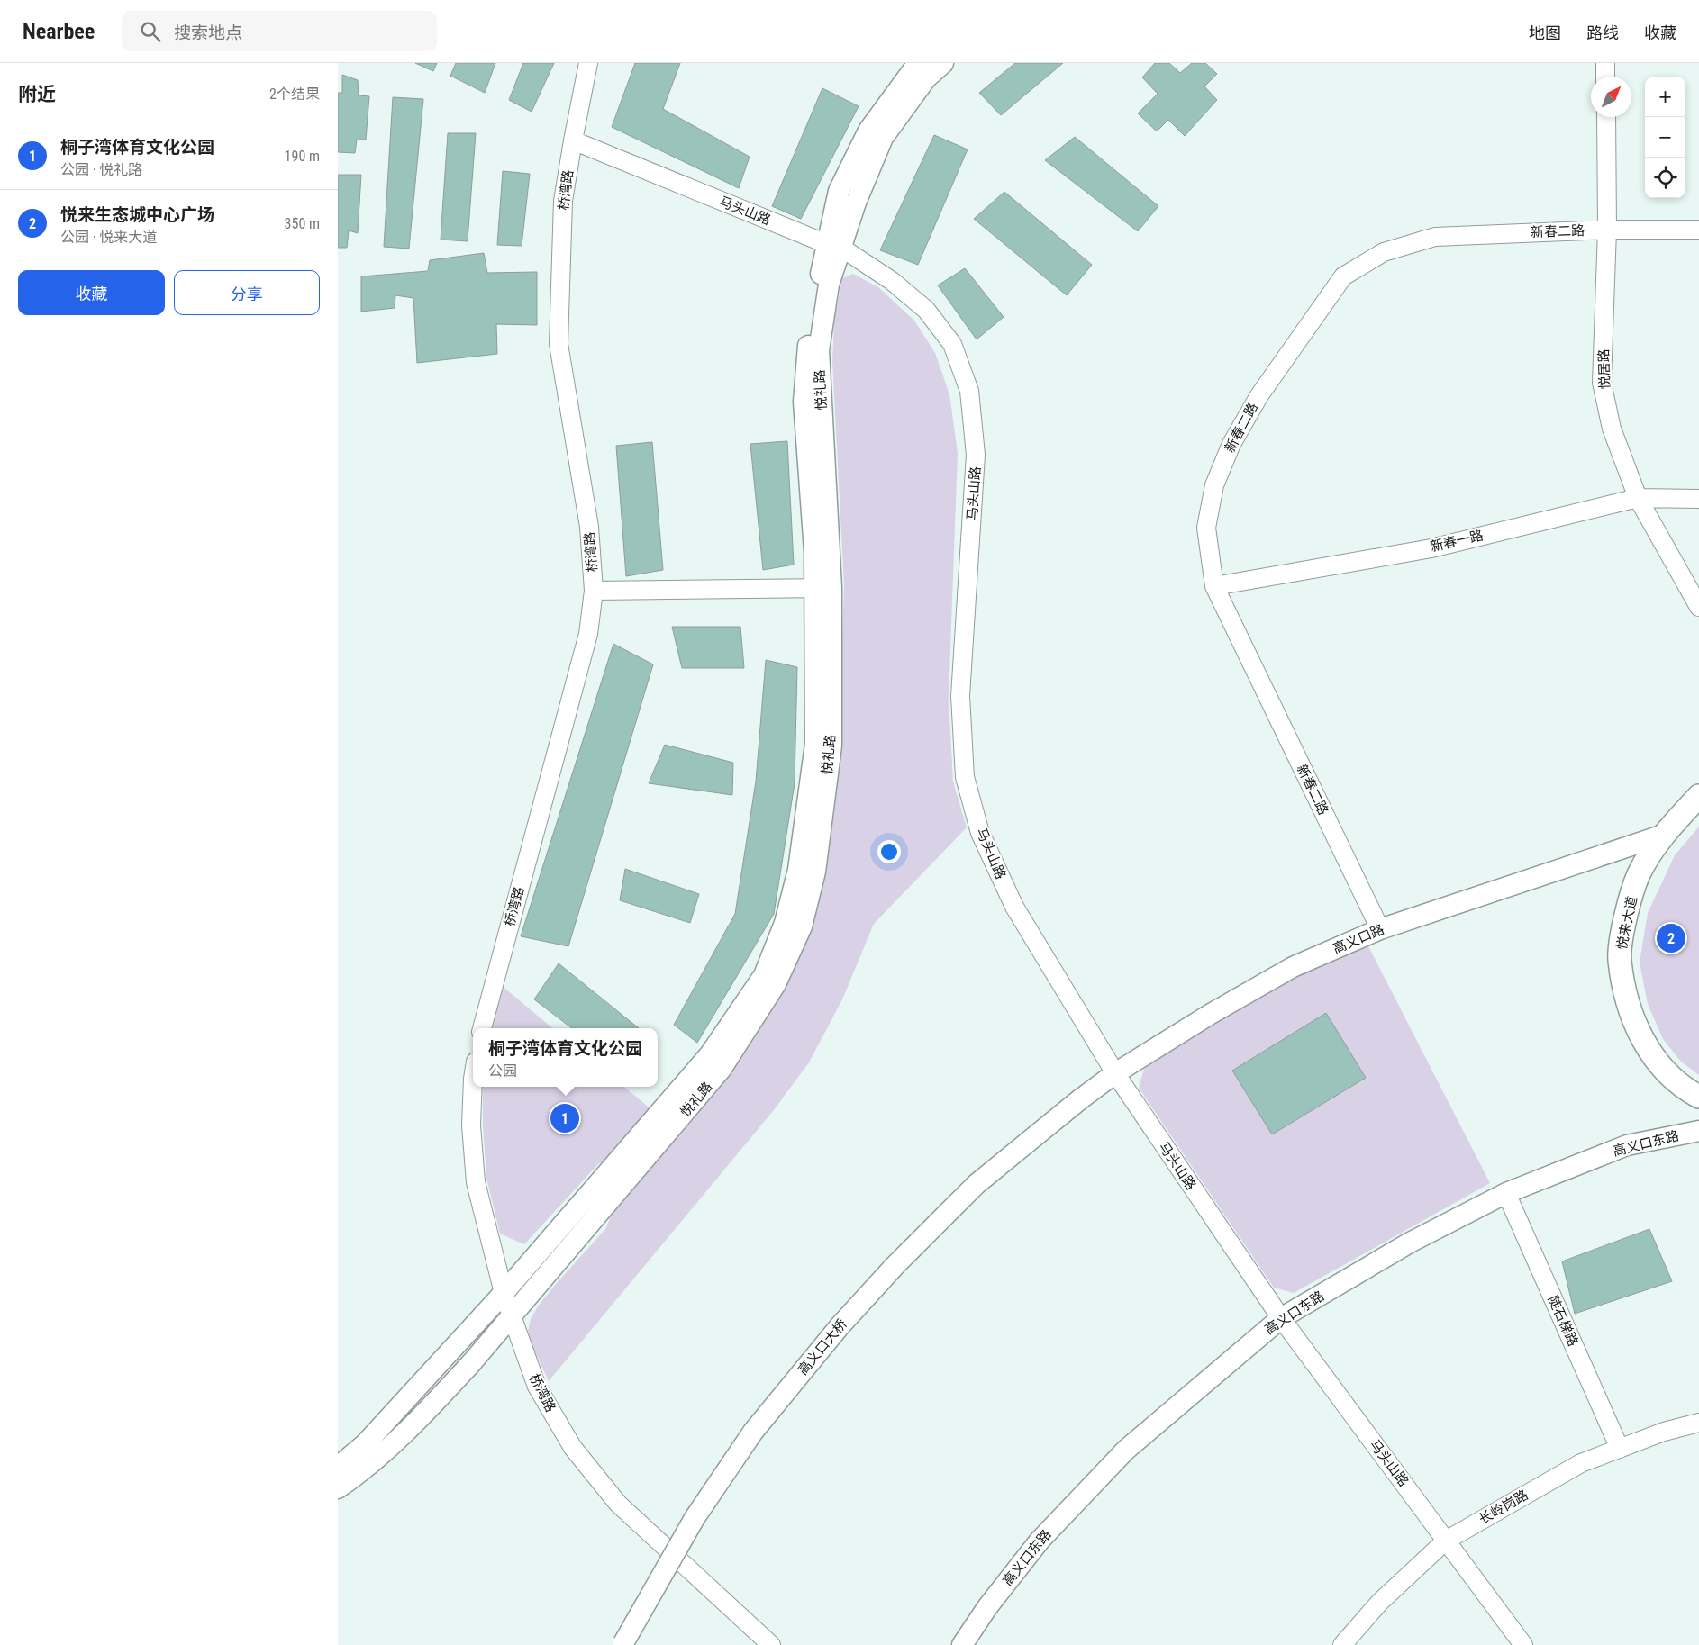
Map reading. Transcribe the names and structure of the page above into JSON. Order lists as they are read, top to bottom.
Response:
{
  "streets": {
    "main road": [
      "悦礼路",
      "悦来大道",
      "高义口路",
      "高义口东路",
      "高义口大桥"
    ],
    "street": [
      "桥湾路",
      "马头山路",
      "新春二路",
      "悦居路",
      "新春一路",
      "陡石梯路",
      "长岭岗路"
    ]
  },
  "crossings": [
    ["桥湾路", "马头山路"],
    ["桥湾路", "悦礼路"],
    ["马头山路", "悦礼路"],
    ["马头山路", "高义口路"],
    ["马头山路", "高义口东路"],
    ["马头山路", "长岭岗路"],
    ["新春二路", "悦居路"],
    ["新春二路", "新春一路"],
    ["新春二路", "高义口路"],
    ["悦居路", "新春一路"],
    ["悦来大道", "高义口路"],
    ["高义口路", "高义口大桥"],
    ["高义口东路", "陡石梯路"],
    ["陡石梯路", "长岭岗路"]
  ],
  "north": "top right",
  "page": {
    "header": "Nearbee",
    "search": "搜索地点",
    "nav": ["地图", "路线", "收藏"],
    "heading": ["附近", "2个结果"],
    "map_buttons": ["+", "−"],
    "list": [
      {
        "mark": "1",
        "name": "桐子湾体育文化公园",
        "note": "公园 · 悦礼路",
        "value": "190 m"
      },
      {
        "mark": "2",
        "name": "悦来生态城中心广场",
        "note": "公园 · 悦来大道",
        "value": "350 m"
      }
    ],
    "buttons": ["收藏", "分享"],
    "pins": ["2", "1"],
    "popup": ["桐子湾体育文化公园", "公园"]
  }
}
